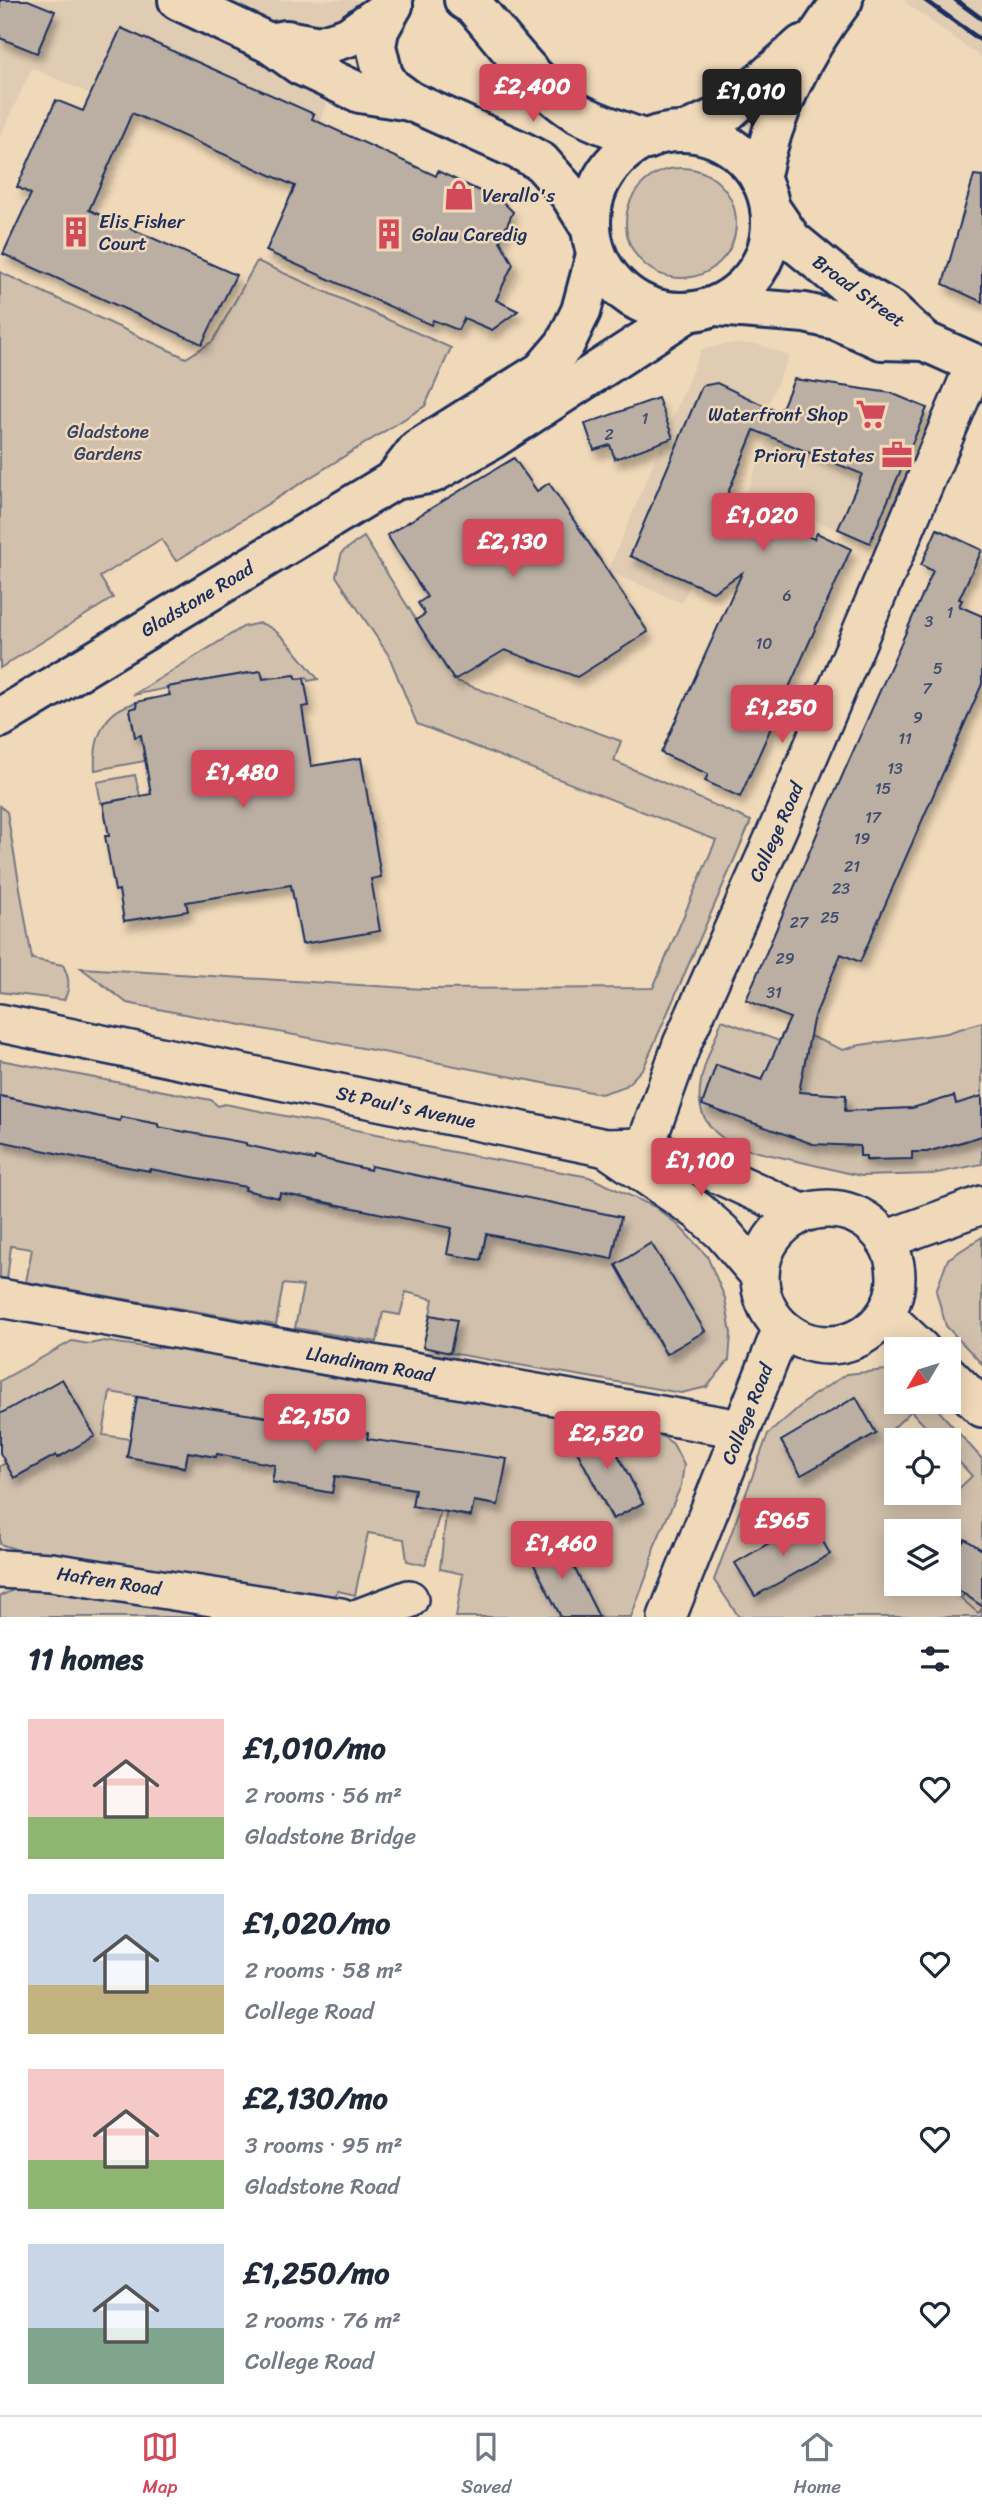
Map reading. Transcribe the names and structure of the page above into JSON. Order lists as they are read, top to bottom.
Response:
{
  "streets": {
    "main road": ["Broad Street", "Gladstone Road"],
    "street": [
      "College Road",
      "St Paul's Avenue",
      "Llandinam Road",
      "Hafren Road"
    ]
  },
  "crossings": [
    ["Broad Street", "Gladstone Road"],
    ["Broad Street", "College Road"],
    ["College Road", "St Paul's Avenue"],
    ["College Road", "Llandinam Road"]
  ],
  "parks": ["Gladstone Gardens"],
  "places": {
    "shop": ["Verallo's"],
    "building": ["Elis Fisher Court", "Golau Caredig"],
    "supermarket": ["Waterfront Shop"],
    "office": ["Priory Estates"]
  },
  "house_numbers": [
    "1",
    "2",
    "6",
    "1",
    "3",
    "10",
    "5",
    "7",
    "9",
    "11",
    "13",
    "15",
    "17",
    "19",
    "21",
    "23",
    "25",
    "27",
    "29",
    "31"
  ],
  "north": "bottom left",
  "page": {
    "price": [
      "£2,400",
      "£1,010",
      "£1,020",
      "£2,130",
      "£1,250",
      "£1,480",
      "£1,100",
      "£2,150",
      "£2,520",
      "£965",
      "£1,460"
    ],
    "heading": "11 homes",
    "list": [
      {
        "name": "£1,010/mo",
        "note": "2 rooms · 56 m² · Gladstone Bridge"
      },
      {
        "name": "£1,020/mo",
        "note": "2 rooms · 58 m² · College Road"
      },
      {
        "name": "£2,130/mo",
        "note": "3 rooms · 95 m² · Gladstone Road"
      },
      {
        "name": "£1,250/mo",
        "note": "2 rooms · 76 m² · College Road"
      }
    ],
    "tabs": ["Map", "Saved", "Home"]
  }
}
